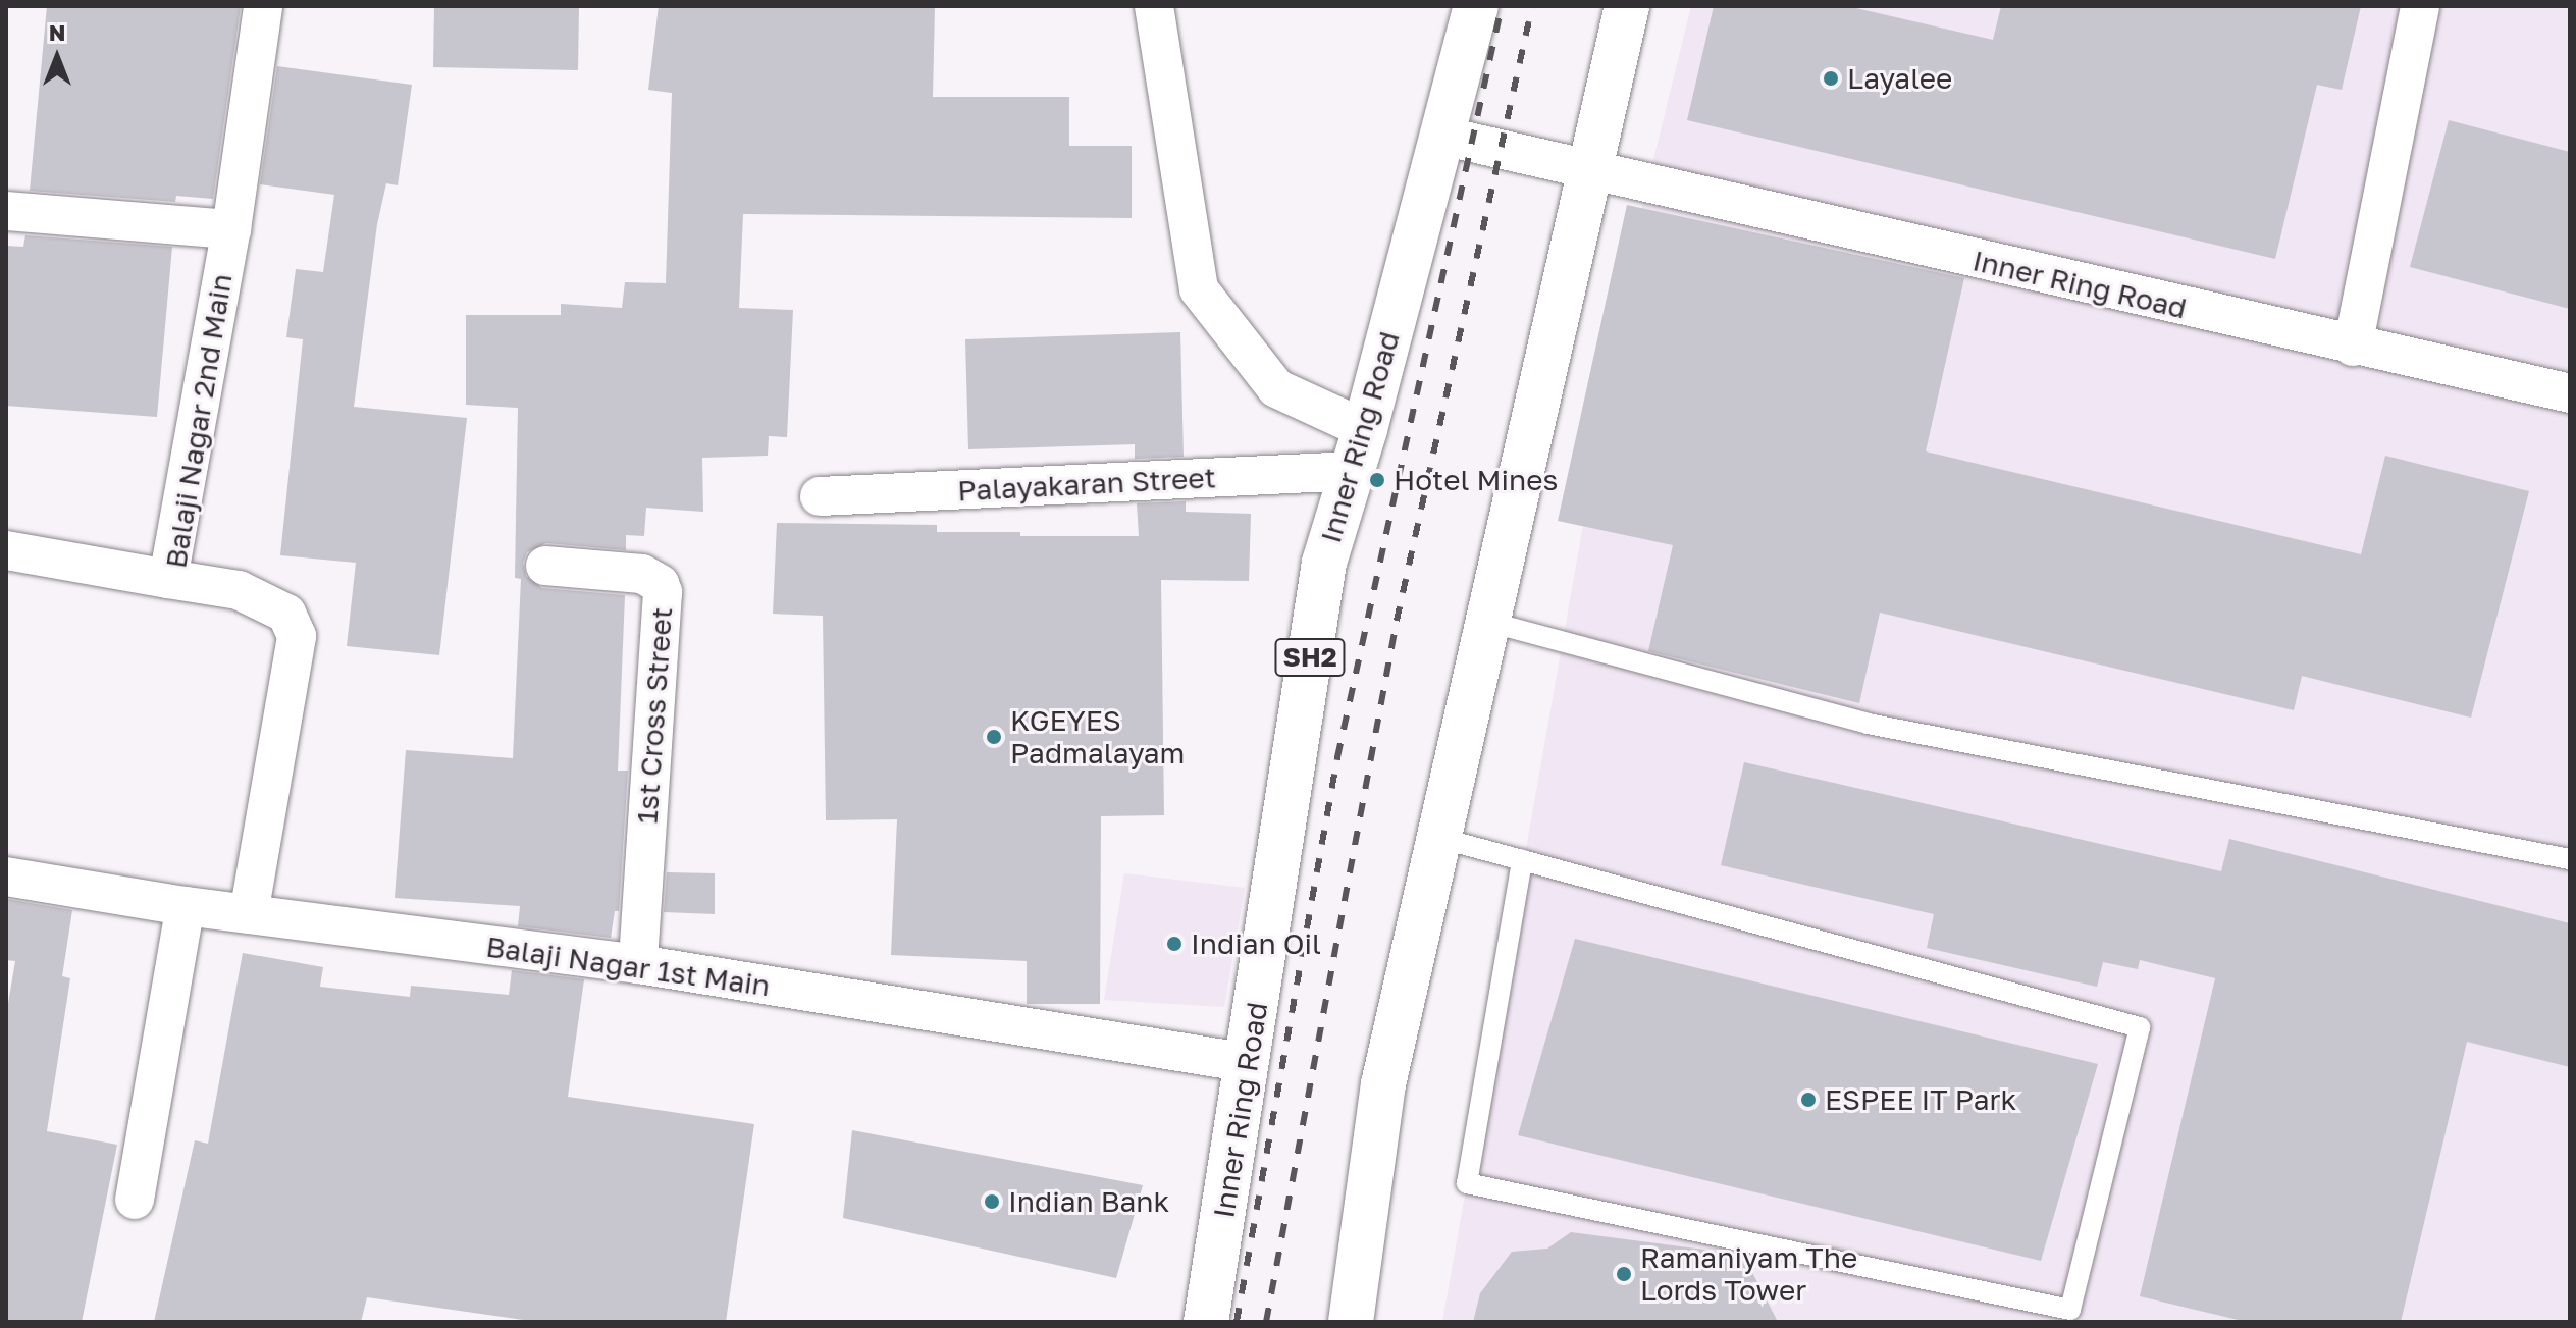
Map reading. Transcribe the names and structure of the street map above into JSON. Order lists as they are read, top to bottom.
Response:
{
  "streets": {
    "main road": ["Inner Ring Road", "SH2"],
    "street": [
      "Balaji Nagar 2nd Main",
      "Palayakaran Street",
      "1st Cross Street",
      "Balaji Nagar 1st Main"
    ]
  },
  "crossings": [
    ["Inner Ring Road", "Palayakaran Street"],
    ["Inner Ring Road", "Balaji Nagar 1st Main"],
    ["Balaji Nagar 2nd Main", "Balaji Nagar 1st Main"],
    ["1st Cross Street", "Balaji Nagar 1st Main"]
  ],
  "places": [
    "Layalee",
    "Hotel Mines",
    "KGEYES Padmalayam",
    "Indian Oil",
    "ESPEE IT Park",
    "Indian Bank",
    "Ramaniyam The Lords Tower"
  ],
  "north": "top"
}
